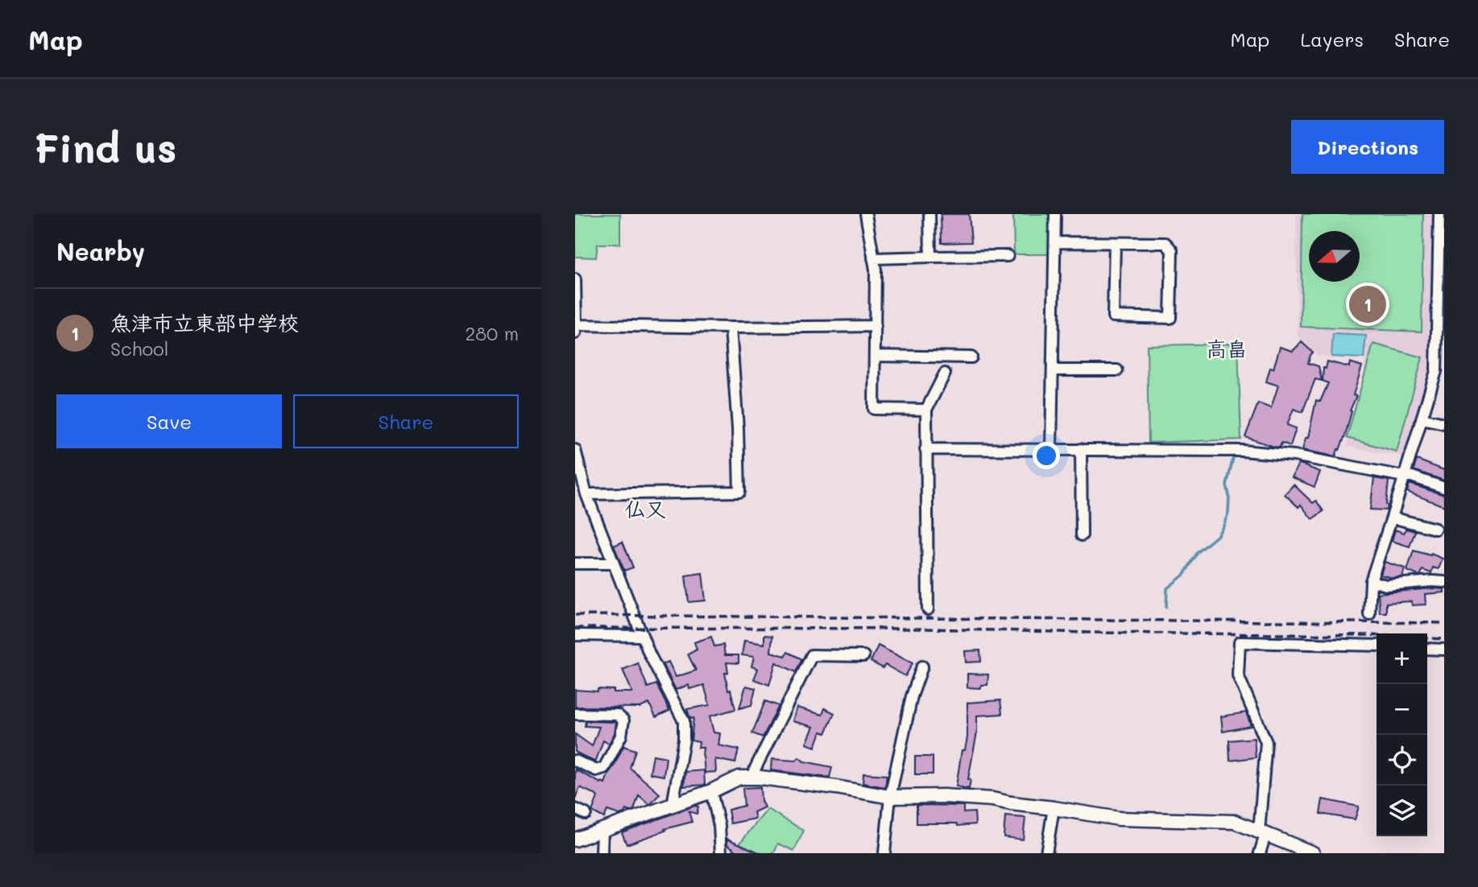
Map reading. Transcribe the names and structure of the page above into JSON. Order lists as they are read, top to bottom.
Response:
{
  "districts": ["高畠", "仏又"],
  "north": "left",
  "page": {
    "header": "Map",
    "nav": ["Map", "Layers", "Share"],
    "buttons": [
      "Directions",
      ["Save", "Share"]
    ],
    "title": "Find us",
    "heading": "Nearby",
    "pins": "1",
    "list": [
      {
        "mark": "1",
        "name": "魚津市立東部中学校",
        "note": "School",
        "value": "280 m"
      }
    ],
    "map_buttons": ["+", "−"]
  }
}
